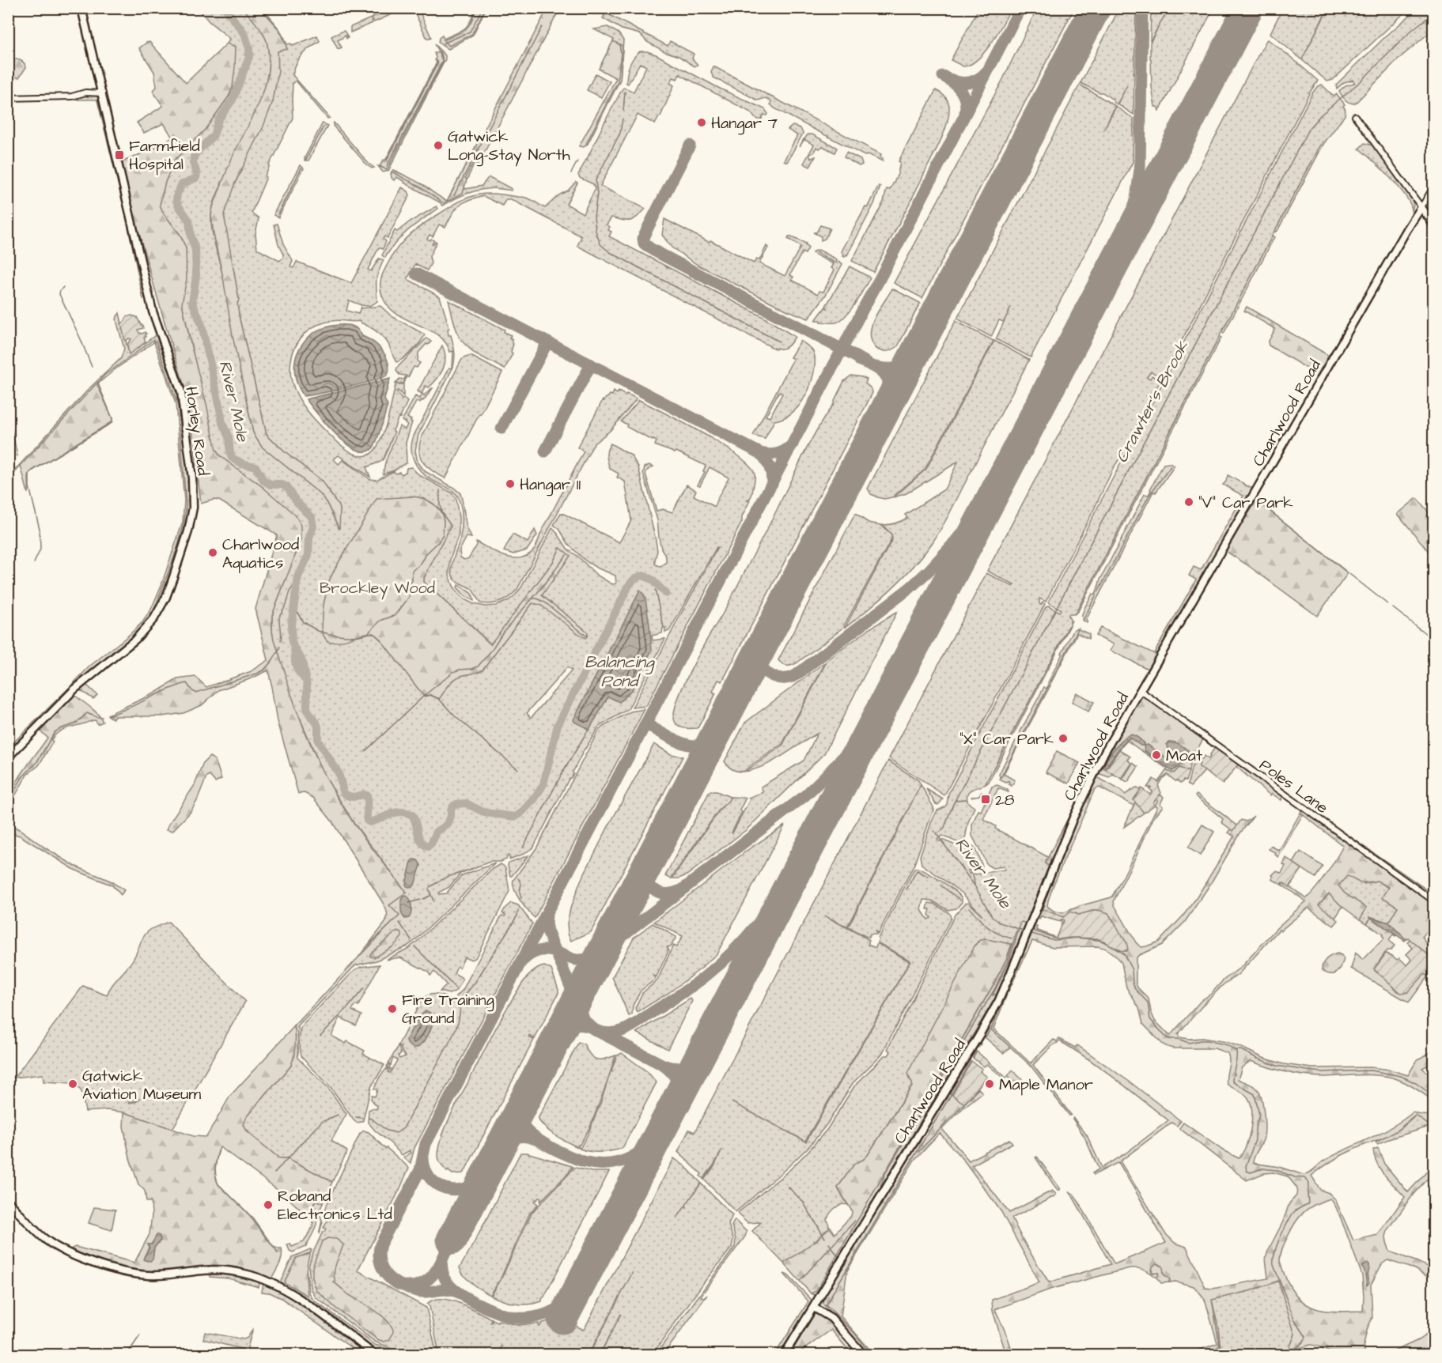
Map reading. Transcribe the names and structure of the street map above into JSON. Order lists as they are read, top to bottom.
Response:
{
  "streets": {
    "street": ["Charlwood Road", "Horley Road", "Poles Lane"]
  },
  "crossings": [
    ["Charlwood Road", "Poles Lane"]
  ],
  "water": ["River Mole", "Crawter's Brook", "Balancing Pond"],
  "parks": ["Brockley Wood"],
  "places": {
    "other": [
      "Hangar 7",
      "Gatwick Long-Stay North",
      "Hangar 11",
      "\"V\" Car Park",
      "Charlwood Aquatics",
      "\"X\" Car Park",
      "Moat",
      "Fire Training Ground",
      "Gatwick Aviation Museum",
      "Maple Manor",
      "Roband Electronics Ltd"
    ],
    "transit": ["Farmfield Hospital", "28"]
  }
}
